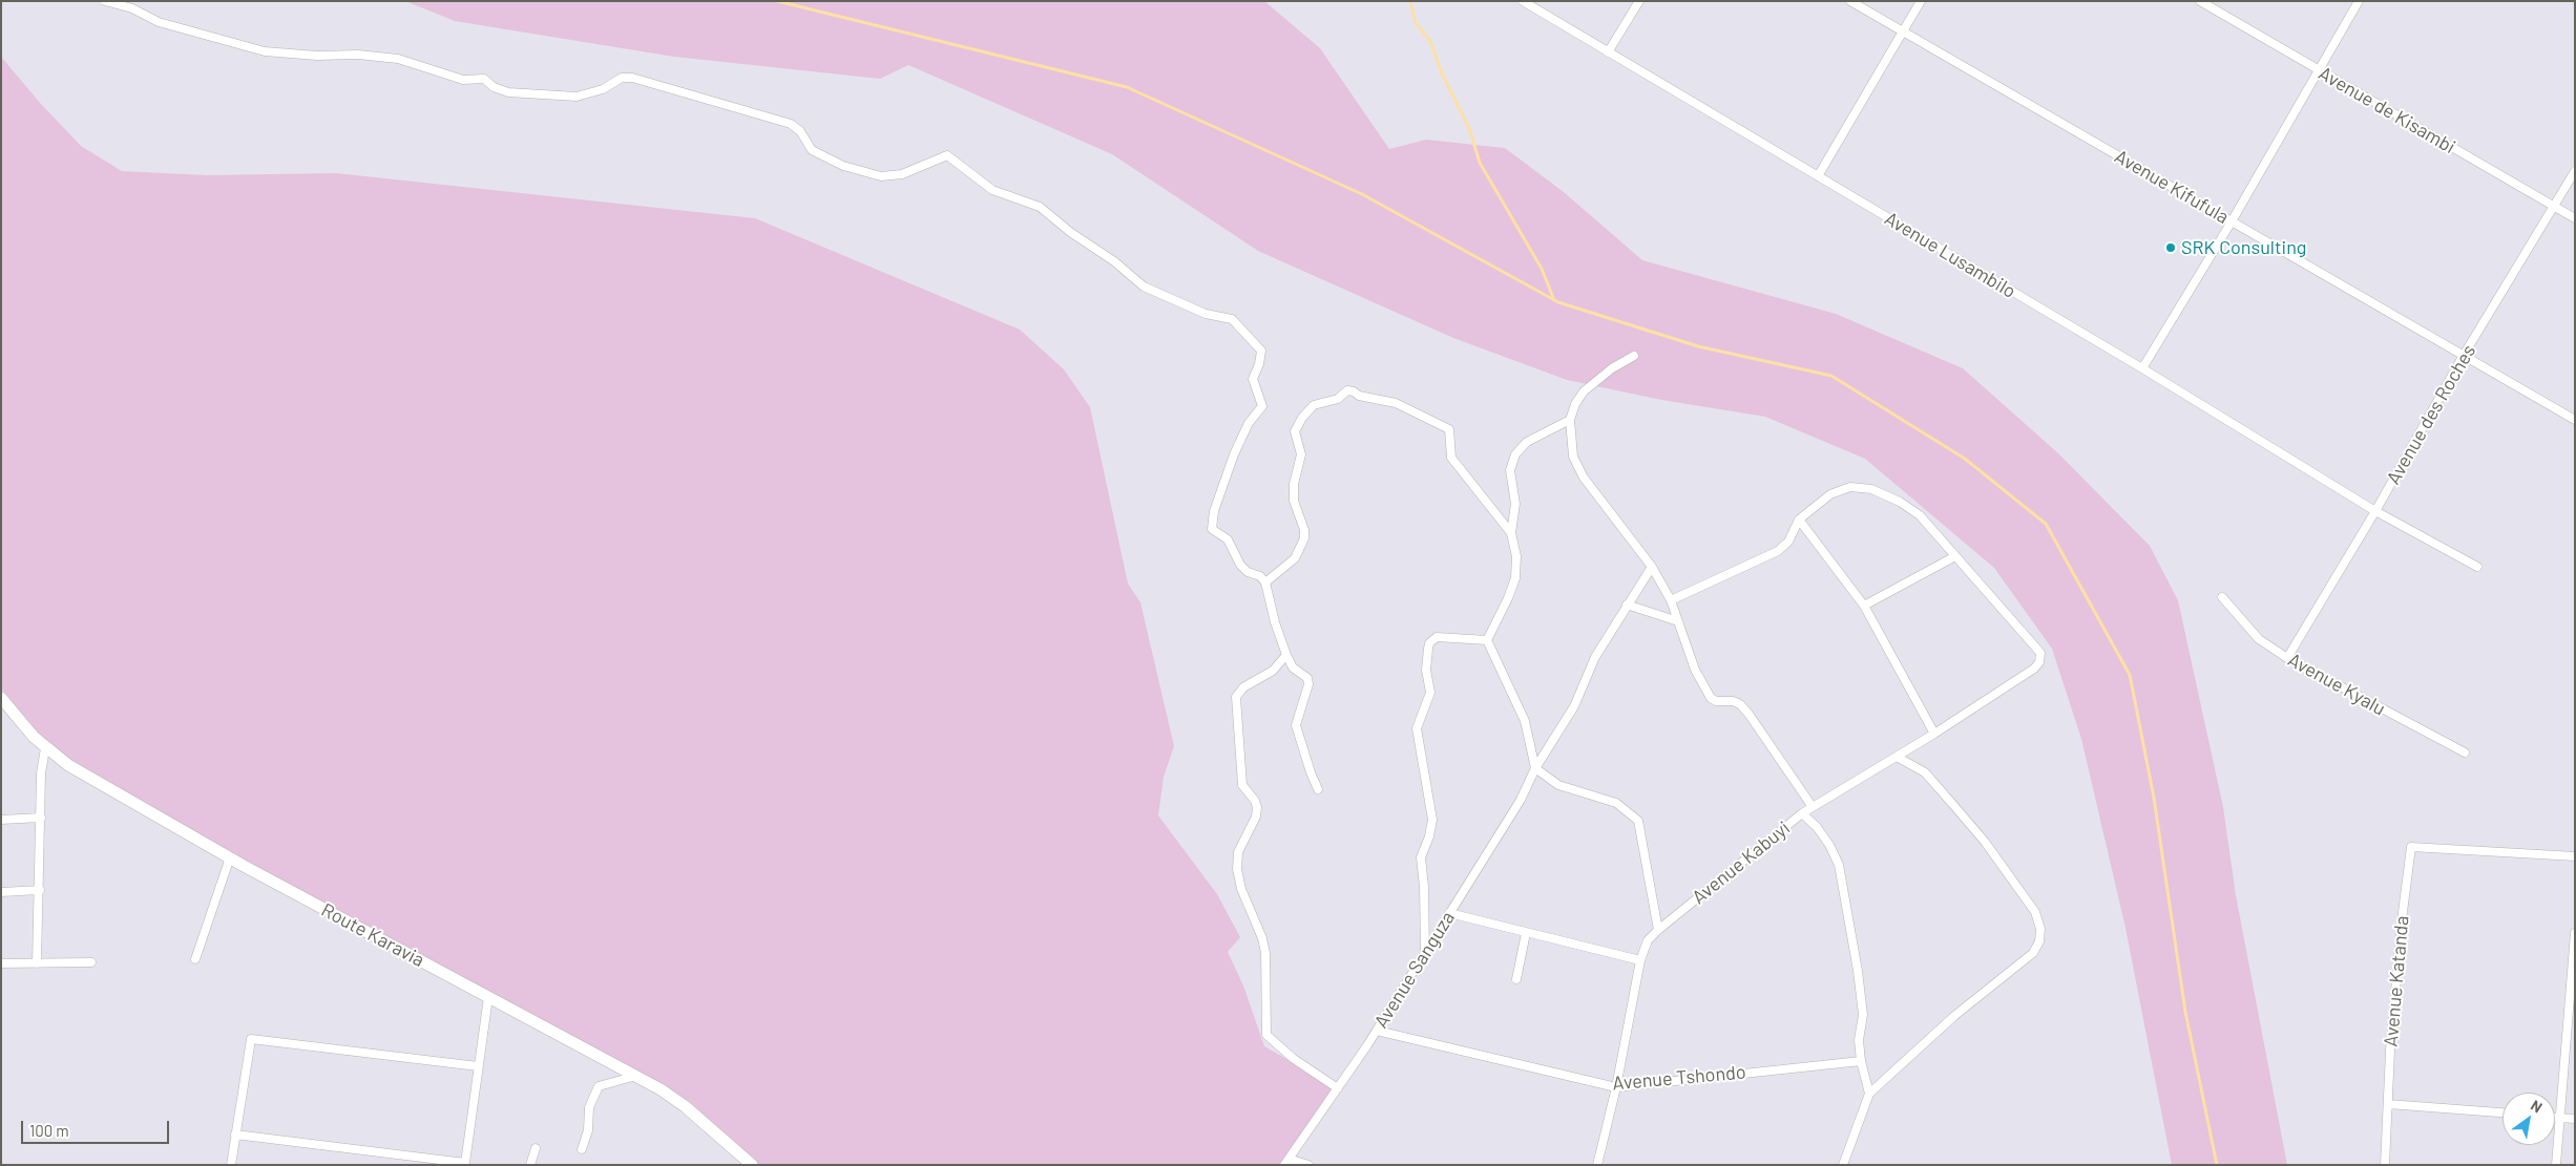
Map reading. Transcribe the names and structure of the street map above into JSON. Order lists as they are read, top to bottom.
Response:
{
  "streets": {
    "street": [
      "Avenue de Kisambi",
      "Avenue Kifufula",
      "Avenue Lusambilo",
      "Avenue des Roches",
      "Avenue Kyalu",
      "Avenue Kabuyi",
      "Route Karavia",
      "Avenue Sanguza",
      "Avenue Katanda",
      "Avenue Tshondo"
    ]
  },
  "crossings": [
    ["Avenue de Kisambi", "Avenue des Roches"],
    ["Avenue Kifufula", "Avenue des Roches"],
    ["Avenue Lusambilo", "Avenue des Roches"],
    ["Avenue des Roches", "Avenue Kyalu"],
    ["Avenue Kabuyi", "Avenue Tshondo"],
    ["Avenue Sanguza", "Avenue Tshondo"]
  ],
  "places": ["SRK Consulting"],
  "scale_bar": "100 m",
  "north": "top right"
}
